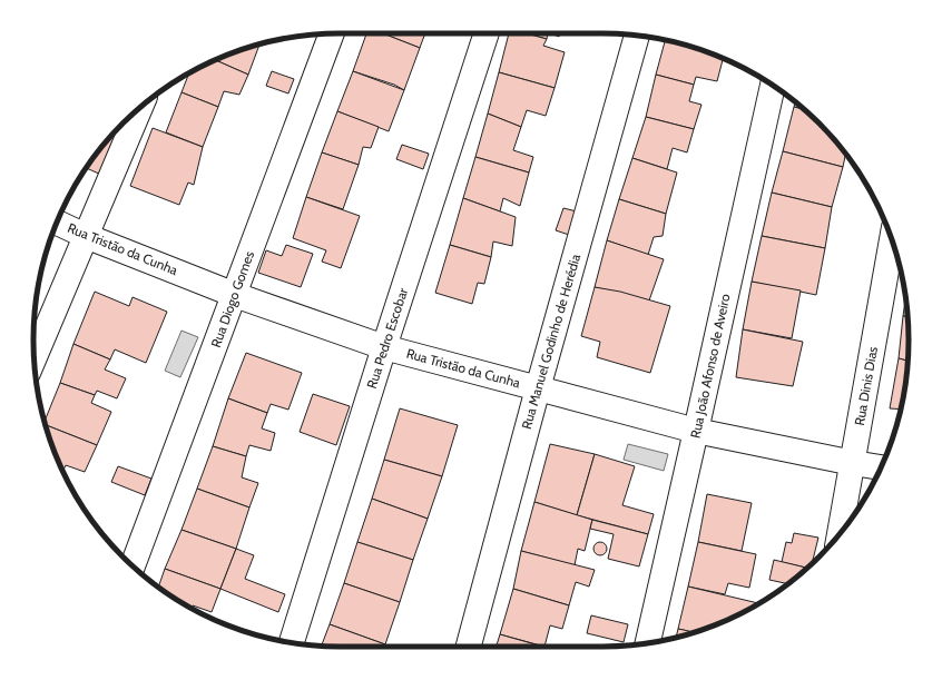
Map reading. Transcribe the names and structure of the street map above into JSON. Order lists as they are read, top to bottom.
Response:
{
  "streets": {
    "street": [
      "Rua Tristão da Cunha",
      "Rua Diogo Gomes",
      "Rua Pedro Escobar",
      "Rua Manuel Godinho de Herédia",
      "Rua João Afonso de Aveiro",
      "Rua Dinis Dias"
    ]
  },
  "crossings": [
    ["Rua Tristão da Cunha", "Rua Diogo Gomes"],
    ["Rua Tristão da Cunha", "Rua Pedro Escobar"],
    ["Rua Tristão da Cunha", "Rua Manuel Godinho de Herédia"],
    ["Rua Tristão da Cunha", "Rua João Afonso de Aveiro"],
    ["Rua Tristão da Cunha", "Rua Dinis Dias"]
  ]
}
